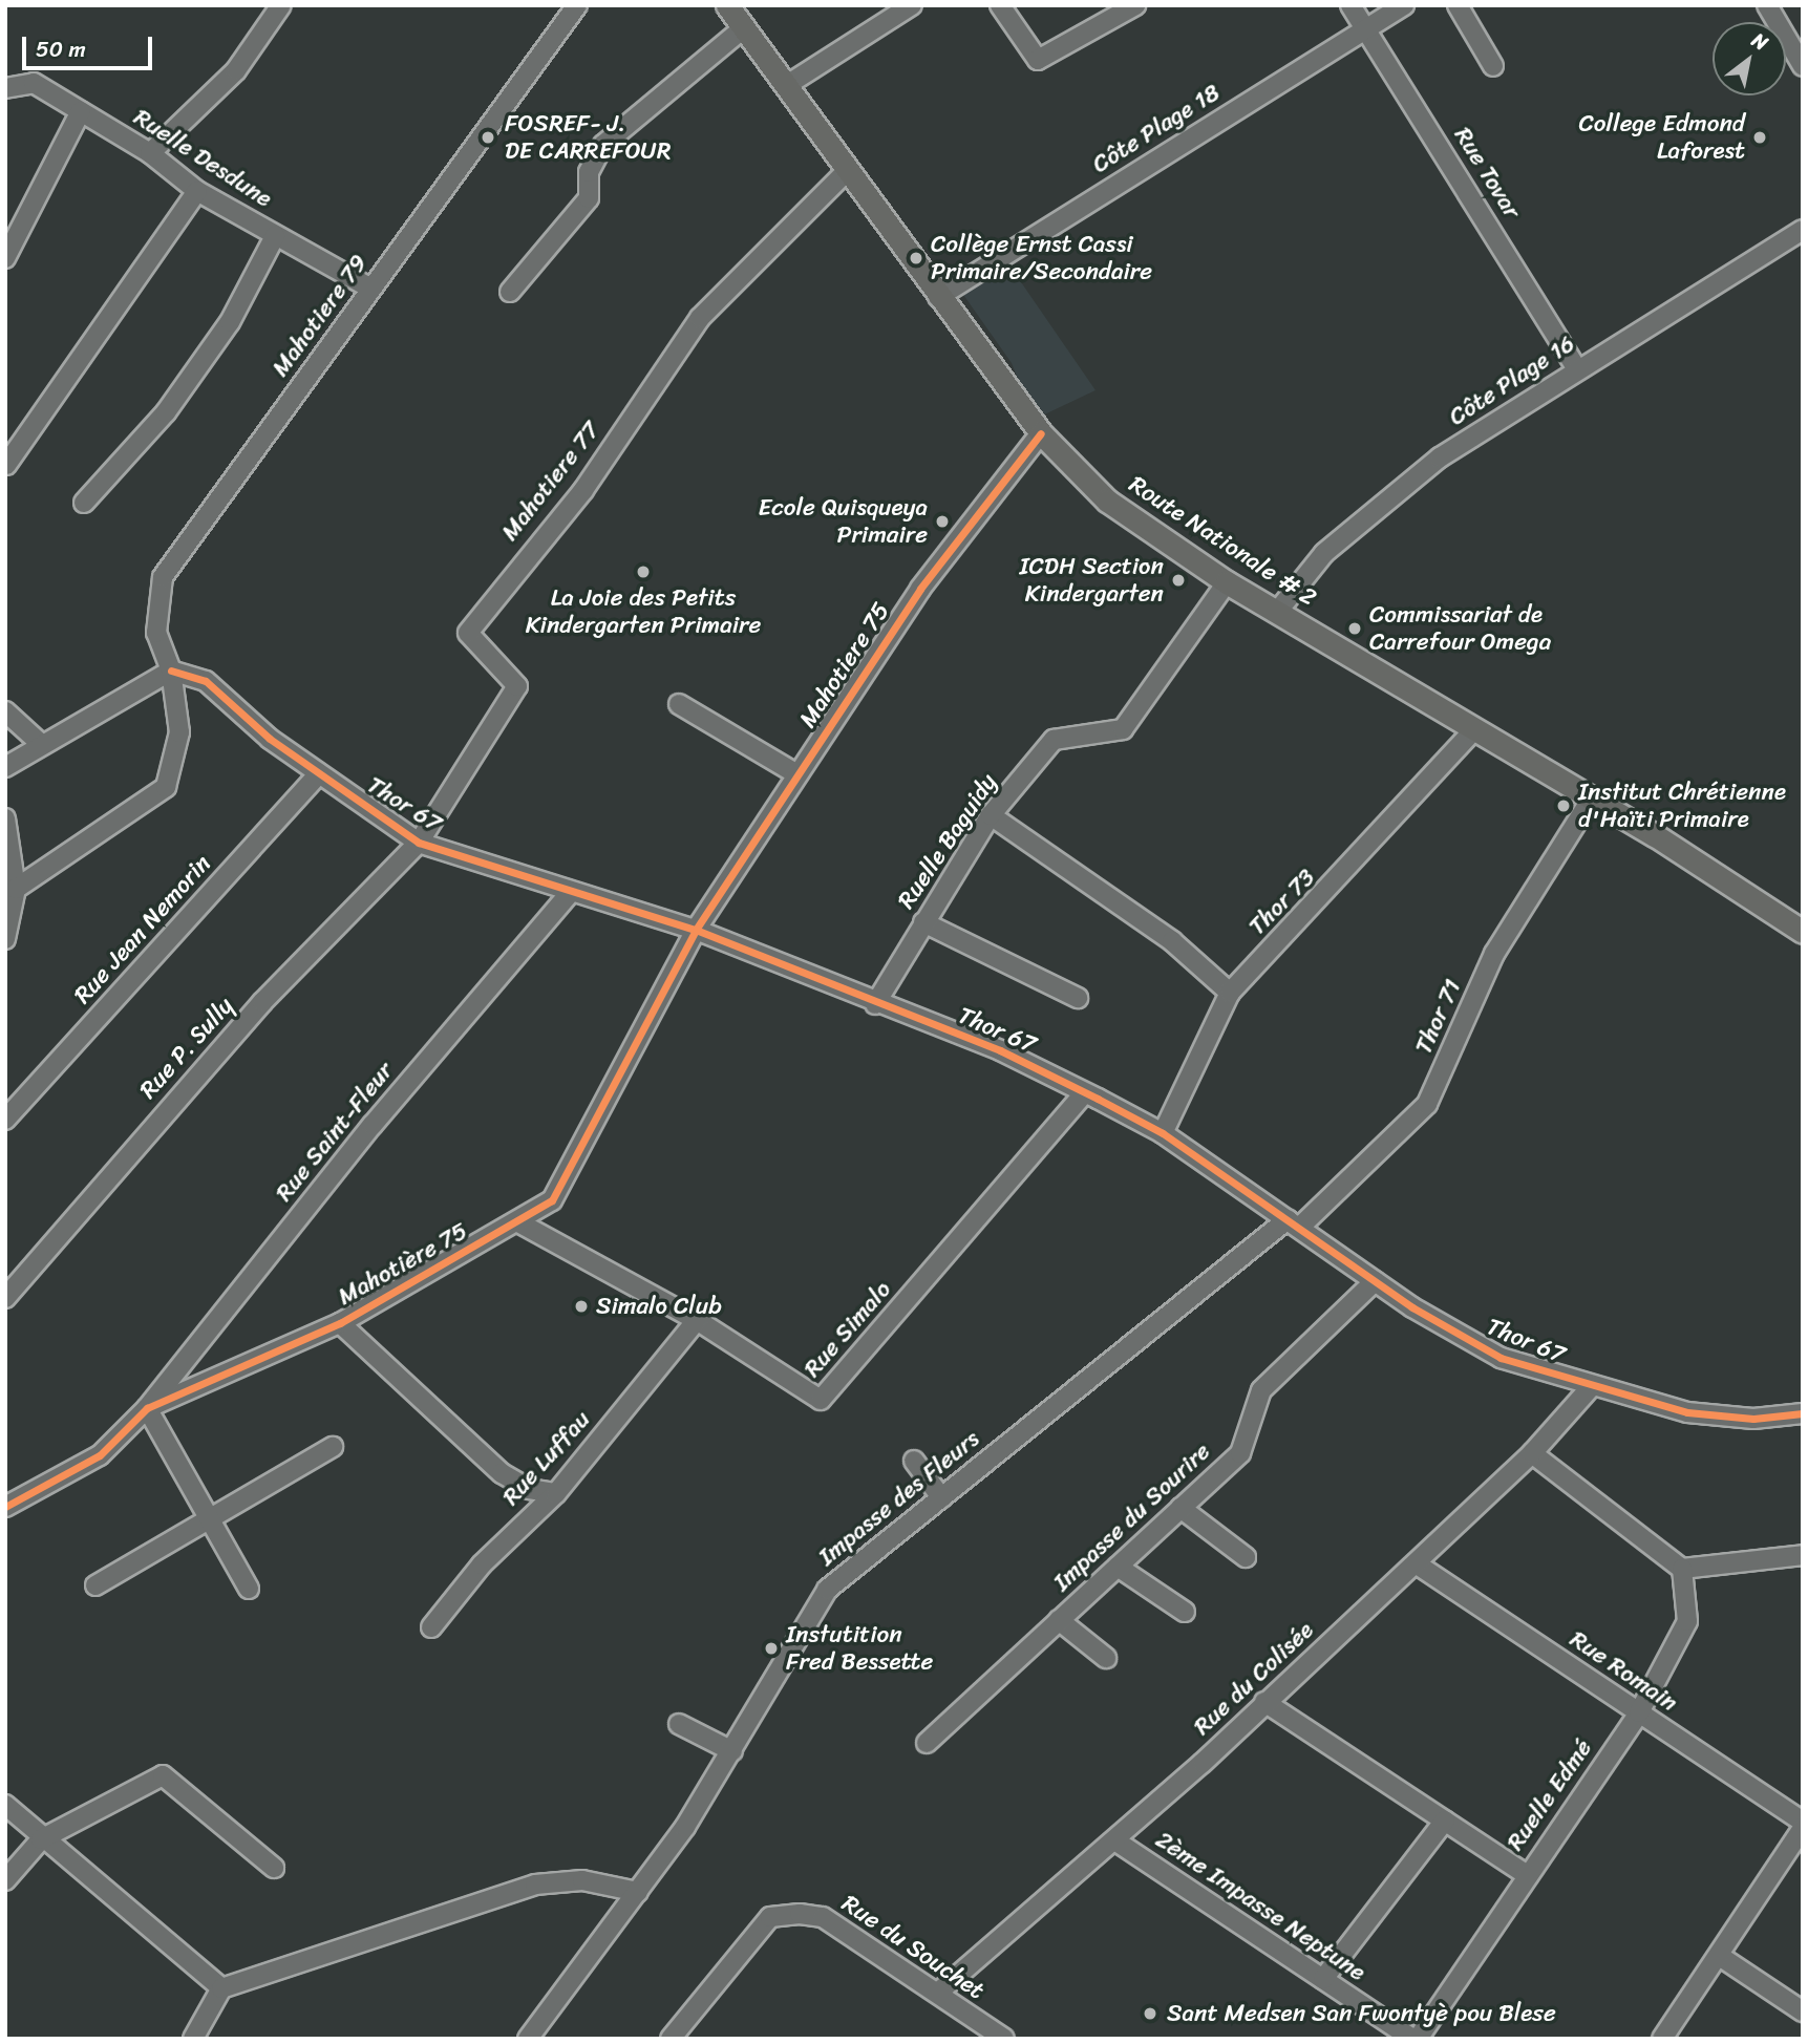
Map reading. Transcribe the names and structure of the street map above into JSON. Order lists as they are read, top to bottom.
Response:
{
  "streets": {
    "main road": ["Route Nationale # 2"],
    "street": [
      "Côte Plage 18",
      "Ruelle Desdune",
      "Rue Tovar",
      "Mahotiere 79",
      "Côte Plage 16",
      "Mahotiere 77",
      "Mahotiere 75",
      "Thor 67",
      "Ruelle Baguidy",
      "Thor 73",
      "Rue Jean Nemorin",
      "Thor 71",
      "Rue P. Sully",
      "Rue Saint-Fleur",
      "Mahotière 75",
      "Rue Simalo",
      "Rue Luffau",
      "Impasse des Fleurs",
      "Impasse du Sourire",
      "Rue Romain",
      "Rue du Colisée",
      "Ruelle Edmé",
      "2ème Impasse Neptune",
      "Rue du Souchet"
    ]
  },
  "crossings": [
    ["Côte Plage 18", "Rue Tovar"],
    ["Côte Plage 18", "Route Nationale # 2"],
    ["Ruelle Desdune", "Mahotiere 79"],
    ["Rue Tovar", "Côte Plage 16"],
    ["Mahotiere 79", "Thor 67"],
    ["Côte Plage 16", "Route Nationale # 2"],
    ["Mahotiere 77", "Route Nationale # 2"],
    ["Mahotiere 77", "Thor 67"],
    ["Mahotiere 77", "Rue P. Sully"],
    ["Route Nationale # 2", "Mahotiere 75"],
    ["Route Nationale # 2", "Ruelle Baguidy"],
    ["Route Nationale # 2", "Thor 73"],
    ["Route Nationale # 2", "Thor 71"],
    ["Mahotiere 75", "Thor 67"],
    ["Mahotiere 75", "Mahotière 75"],
    ["Thor 67", "Ruelle Baguidy"],
    ["Thor 67", "Thor 73"],
    ["Thor 67", "Rue Jean Nemorin"],
    ["Thor 67", "Thor 71"],
    ["Thor 67", "Rue P. Sully"],
    ["Thor 67", "Rue Saint-Fleur"],
    ["Thor 67", "Mahotière 75"],
    ["Thor 67", "Rue Simalo"],
    ["Thor 67", "Impasse des Fleurs"],
    ["Thor 67", "Impasse du Sourire"],
    ["Thor 67", "Rue du Colisée"],
    ["Thor 71", "Impasse des Fleurs"],
    ["Rue Saint-Fleur", "Mahotière 75"],
    ["Mahotière 75", "Rue Simalo"],
    ["Rue Simalo", "Rue Luffau"],
    ["Rue Romain", "Rue du Colisée"],
    ["Rue Romain", "Ruelle Edmé"],
    ["Rue du Colisée", "2ème Impasse Neptune"],
    ["Rue du Colisée", "Rue du Souchet"],
    ["Ruelle Edmé", "2ème Impasse Neptune"]
  ],
  "places": [
    "FOSREF- J. DE CARREFOUR",
    "College Edmond Laforest",
    "Collège Ernst Cassi Primaire/Secondaire",
    "Ecole Quisqueya Primaire",
    "La Joie des Petits Kindergarten Primaire",
    "ICDH Section Kindergarten",
    "Commissariat de Carrefour Omega",
    "Institut Chrétienne d'Haïti Primaire",
    "Simalo Club",
    "Instutition Fred Bessette",
    "Sant Medsen San Fwontyè pou Blese"
  ],
  "scale_bar": "50 m",
  "north": "top right"
}
